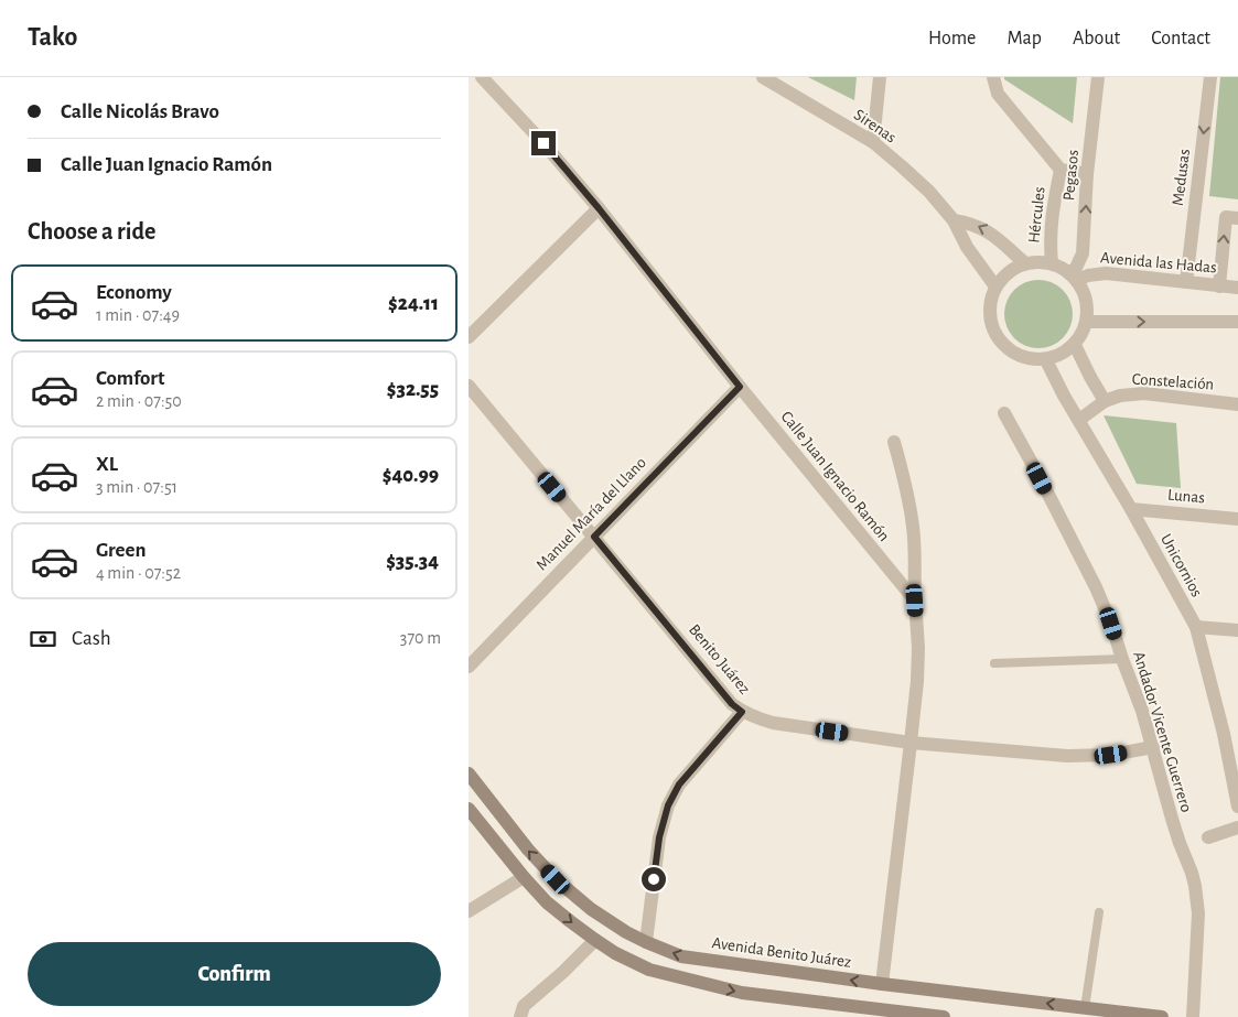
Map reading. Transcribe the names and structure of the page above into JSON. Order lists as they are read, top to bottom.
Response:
{
  "streets": {
    "main road": ["Avenida Benito Juárez"],
    "street": [
      "Sirenas",
      "Pegasos",
      "Medusas",
      "Hércules",
      "Avenida las Hadas",
      "Constelación",
      "Calle Juan Ignacio Ramón",
      "Lunas",
      "Manuel María del Llano",
      "Unicornios",
      "Benito Juárez",
      "Andador Vicente Guerrero"
    ]
  },
  "crossings": [
    ["Sirenas", "Pegasos"],
    ["Sirenas", "Hércules"],
    ["Sirenas", "Avenida las Hadas"],
    ["Sirenas", "Unicornios"],
    ["Pegasos", "Hércules"],
    ["Pegasos", "Avenida las Hadas"],
    ["Pegasos", "Unicornios"],
    ["Medusas", "Avenida las Hadas"],
    ["Hércules", "Avenida las Hadas"],
    ["Hércules", "Unicornios"],
    ["Avenida las Hadas", "Unicornios"],
    ["Constelación", "Unicornios"],
    ["Calle Juan Ignacio Ramón", "Manuel María del Llano"],
    ["Lunas", "Unicornios"],
    ["Manuel María del Llano", "Benito Juárez"],
    ["Benito Juárez", "Andador Vicente Guerrero"]
  ],
  "one_way": ["Pegasos", "Medusas"],
  "page": {
    "header": "Tako",
    "nav": [
      "Home",
      "Map",
      "About",
      "Contact"
    ],
    "banner": ["Calle Nicolás Bravo", "Calle Juan Ignacio Ramón"],
    "heading": "Choose a ride",
    "list": [
      {
        "name": "Economy",
        "note": "1 min · 07:49",
        "value": "$24.11"
      },
      {
        "name": "Comfort",
        "note": "2 min · 07:50",
        "value": "$32.55"
      },
      {
        "name": "XL",
        "note": "3 min · 07:51",
        "value": "$40.99"
      },
      {
        "name": "Green",
        "note": "4 min · 07:52",
        "value": "$35.34"
      }
    ],
    "pay": ["Cash", "370 m"],
    "buttons": "Confirm"
  }
}
